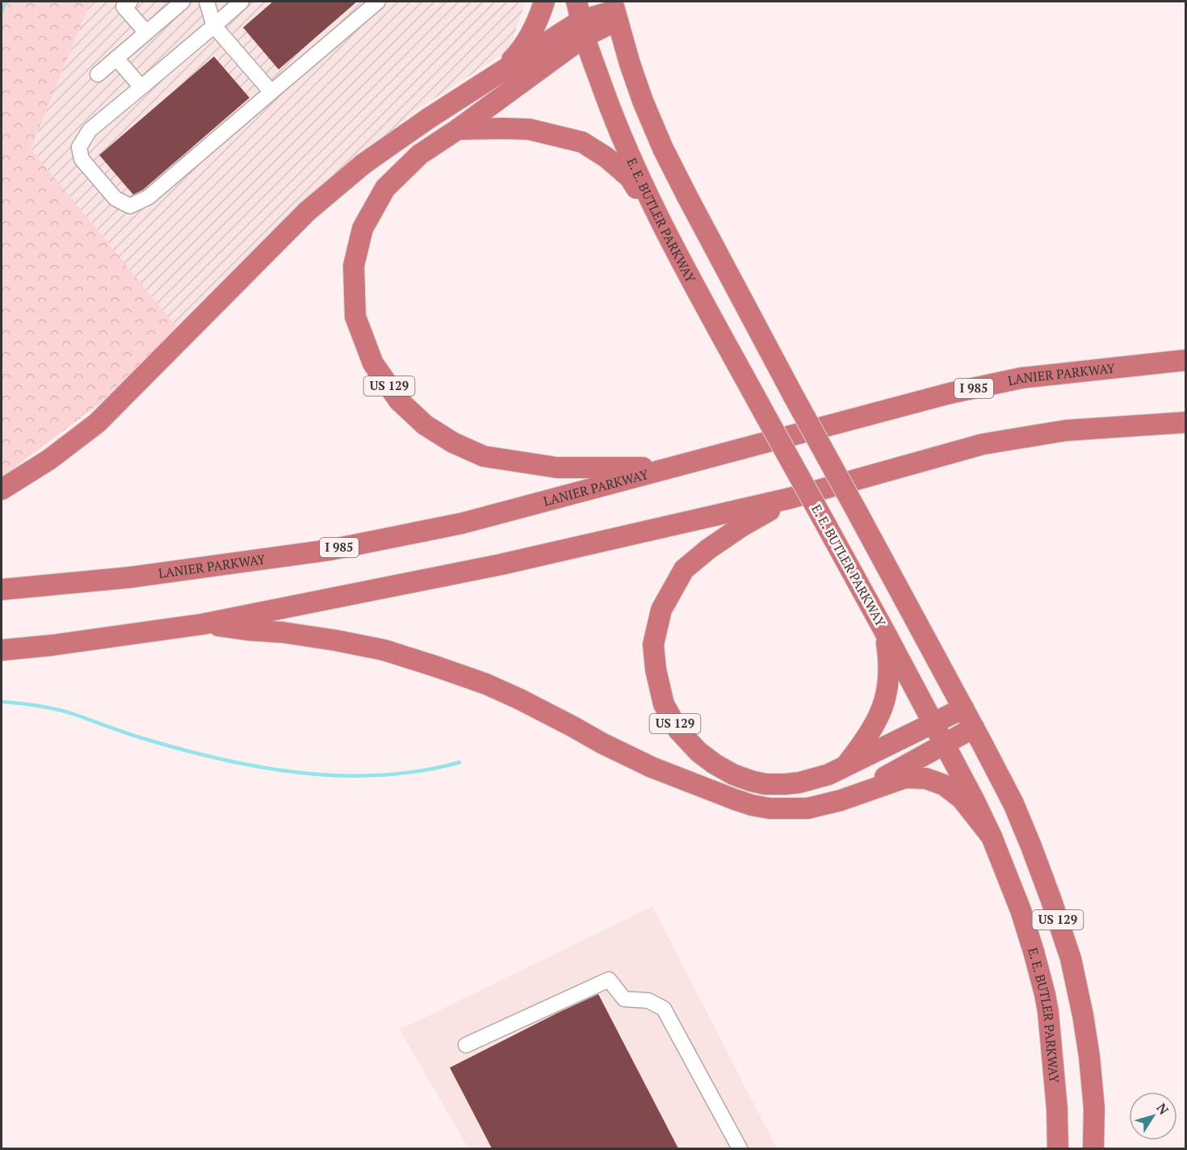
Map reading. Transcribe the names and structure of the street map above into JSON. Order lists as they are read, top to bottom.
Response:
{
  "streets": {
    "highway": [
      "E. E. BUTLER PARKWAY",
      "LANIER PARKWAY",
      "US 129",
      "I 985"
    ]
  },
  "crossings": [
    ["E. E. BUTLER PARKWAY", "US 129"],
    ["LANIER PARKWAY", "US 129"]
  ],
  "north": "top right"
}
